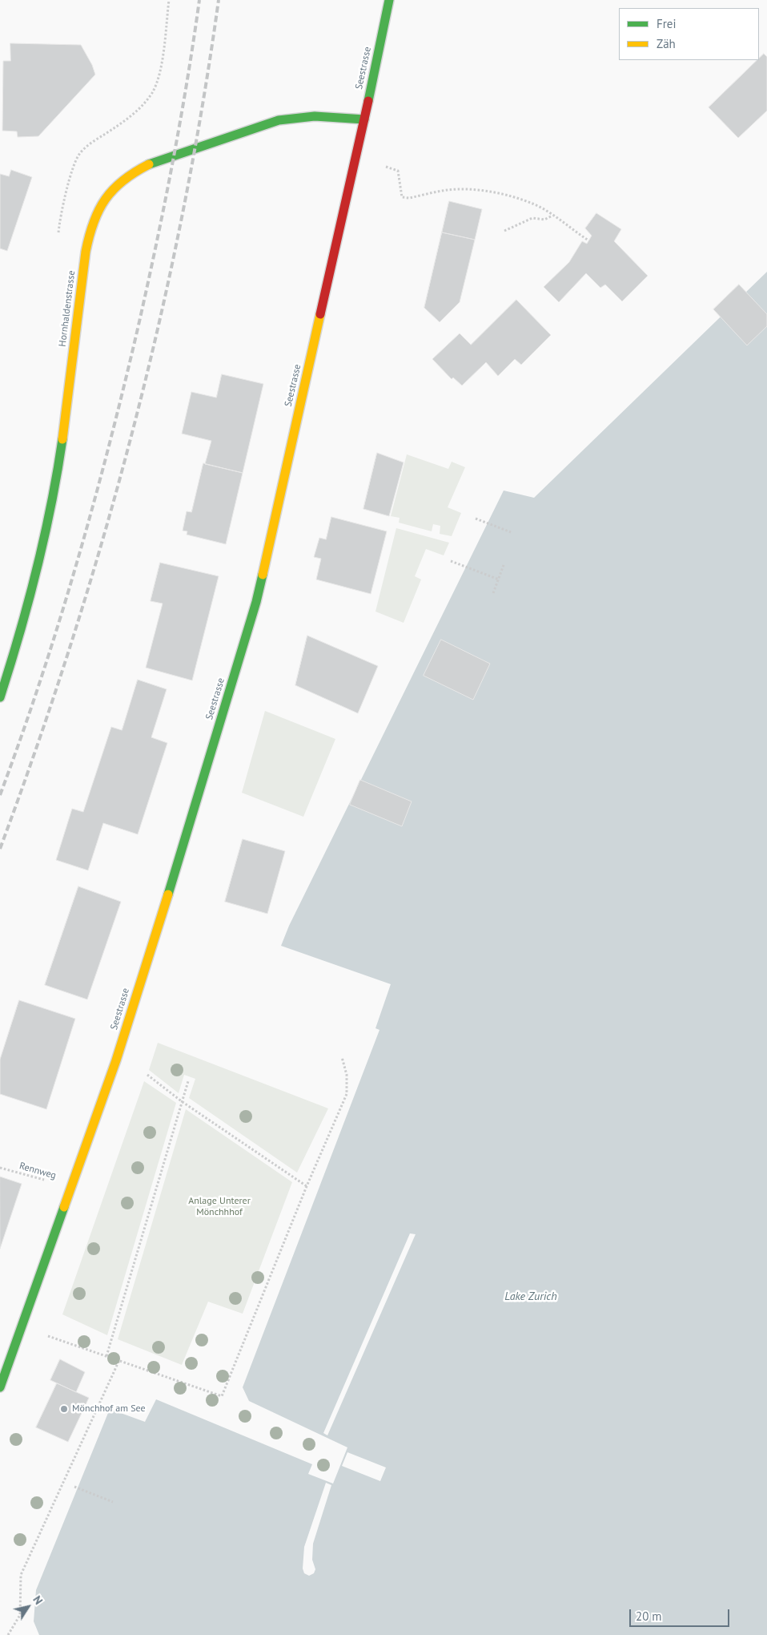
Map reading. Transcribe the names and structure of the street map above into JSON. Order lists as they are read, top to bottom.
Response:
{
  "streets": {
    "main road": ["Seestrasse", "Hornhaldenstrasse"],
    "path": ["Rennweg"]
  },
  "crossings": [
    ["Seestrasse", "Hornhaldenstrasse"],
    ["Seestrasse", "Rennweg"]
  ],
  "water": ["Lake Zurich"],
  "parks": ["Anlage Unterer Mönchhhof"],
  "places": ["Mönchhof am See"],
  "legend": ["Frei", "Zäh"],
  "scale_bar": "20 m",
  "north": "top right"
}
